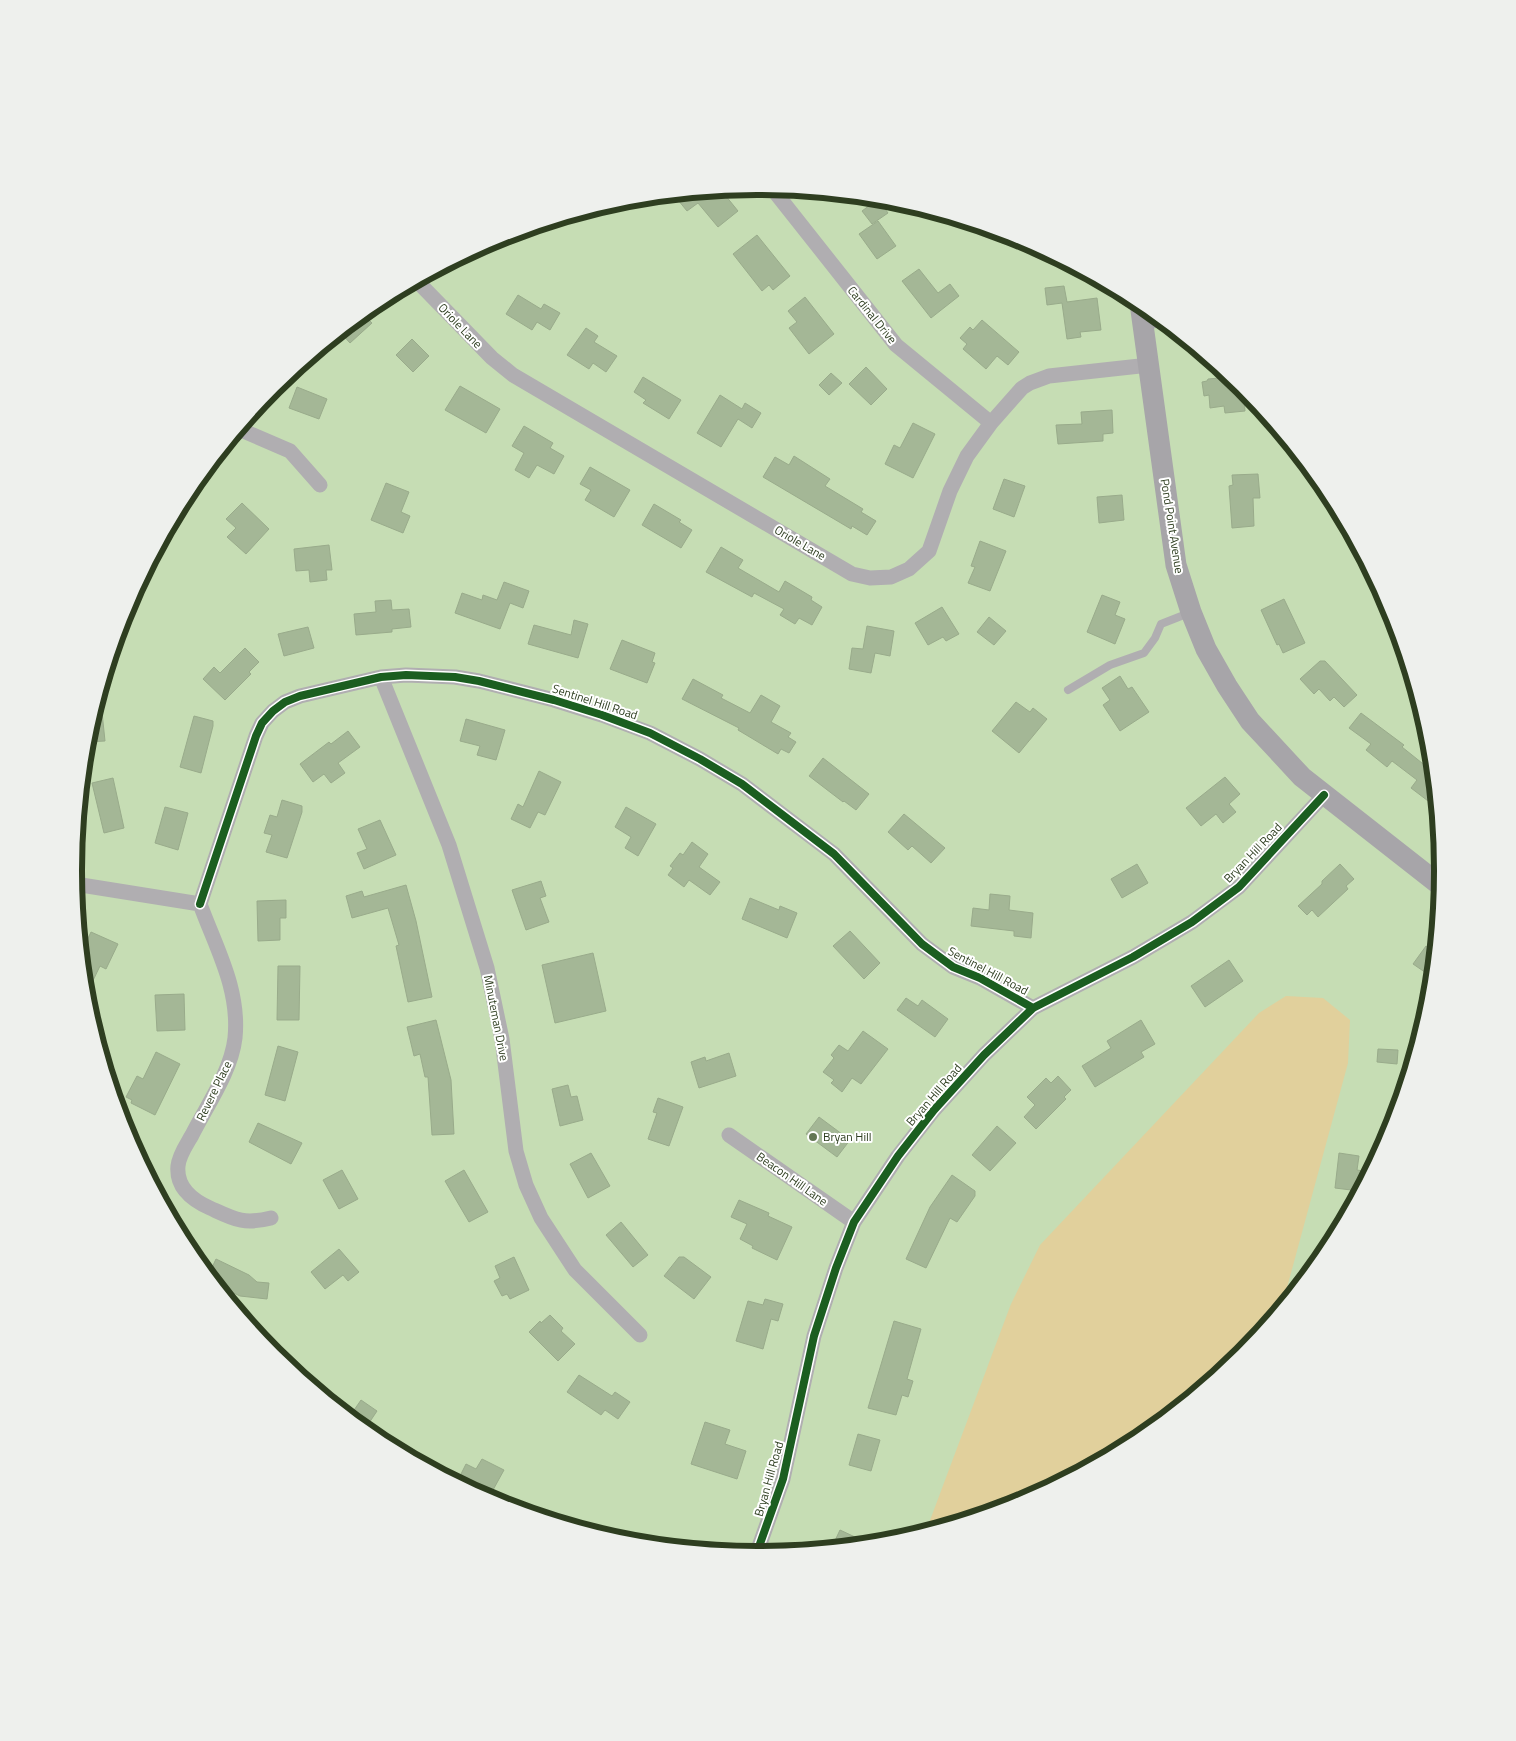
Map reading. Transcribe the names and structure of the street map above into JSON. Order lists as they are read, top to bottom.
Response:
{
  "streets": {
    "main road": ["Pond Point Avenue"],
    "street": [
      "Cardinal Drive",
      "Oriole Lane",
      "Sentinel Hill Road",
      "Bryan Hill Road",
      "Minuteman Drive",
      "Revere Place",
      "Beacon Hill Lane"
    ]
  },
  "crossings": [
    ["Cardinal Drive", "Oriole Lane"],
    ["Oriole Lane", "Pond Point Avenue"],
    ["Pond Point Avenue", "Bryan Hill Road"],
    ["Sentinel Hill Road", "Bryan Hill Road"],
    ["Sentinel Hill Road", "Minuteman Drive"],
    ["Sentinel Hill Road", "Revere Place"],
    ["Bryan Hill Road", "Beacon Hill Lane"]
  ],
  "places": ["Bryan Hill"]
}
